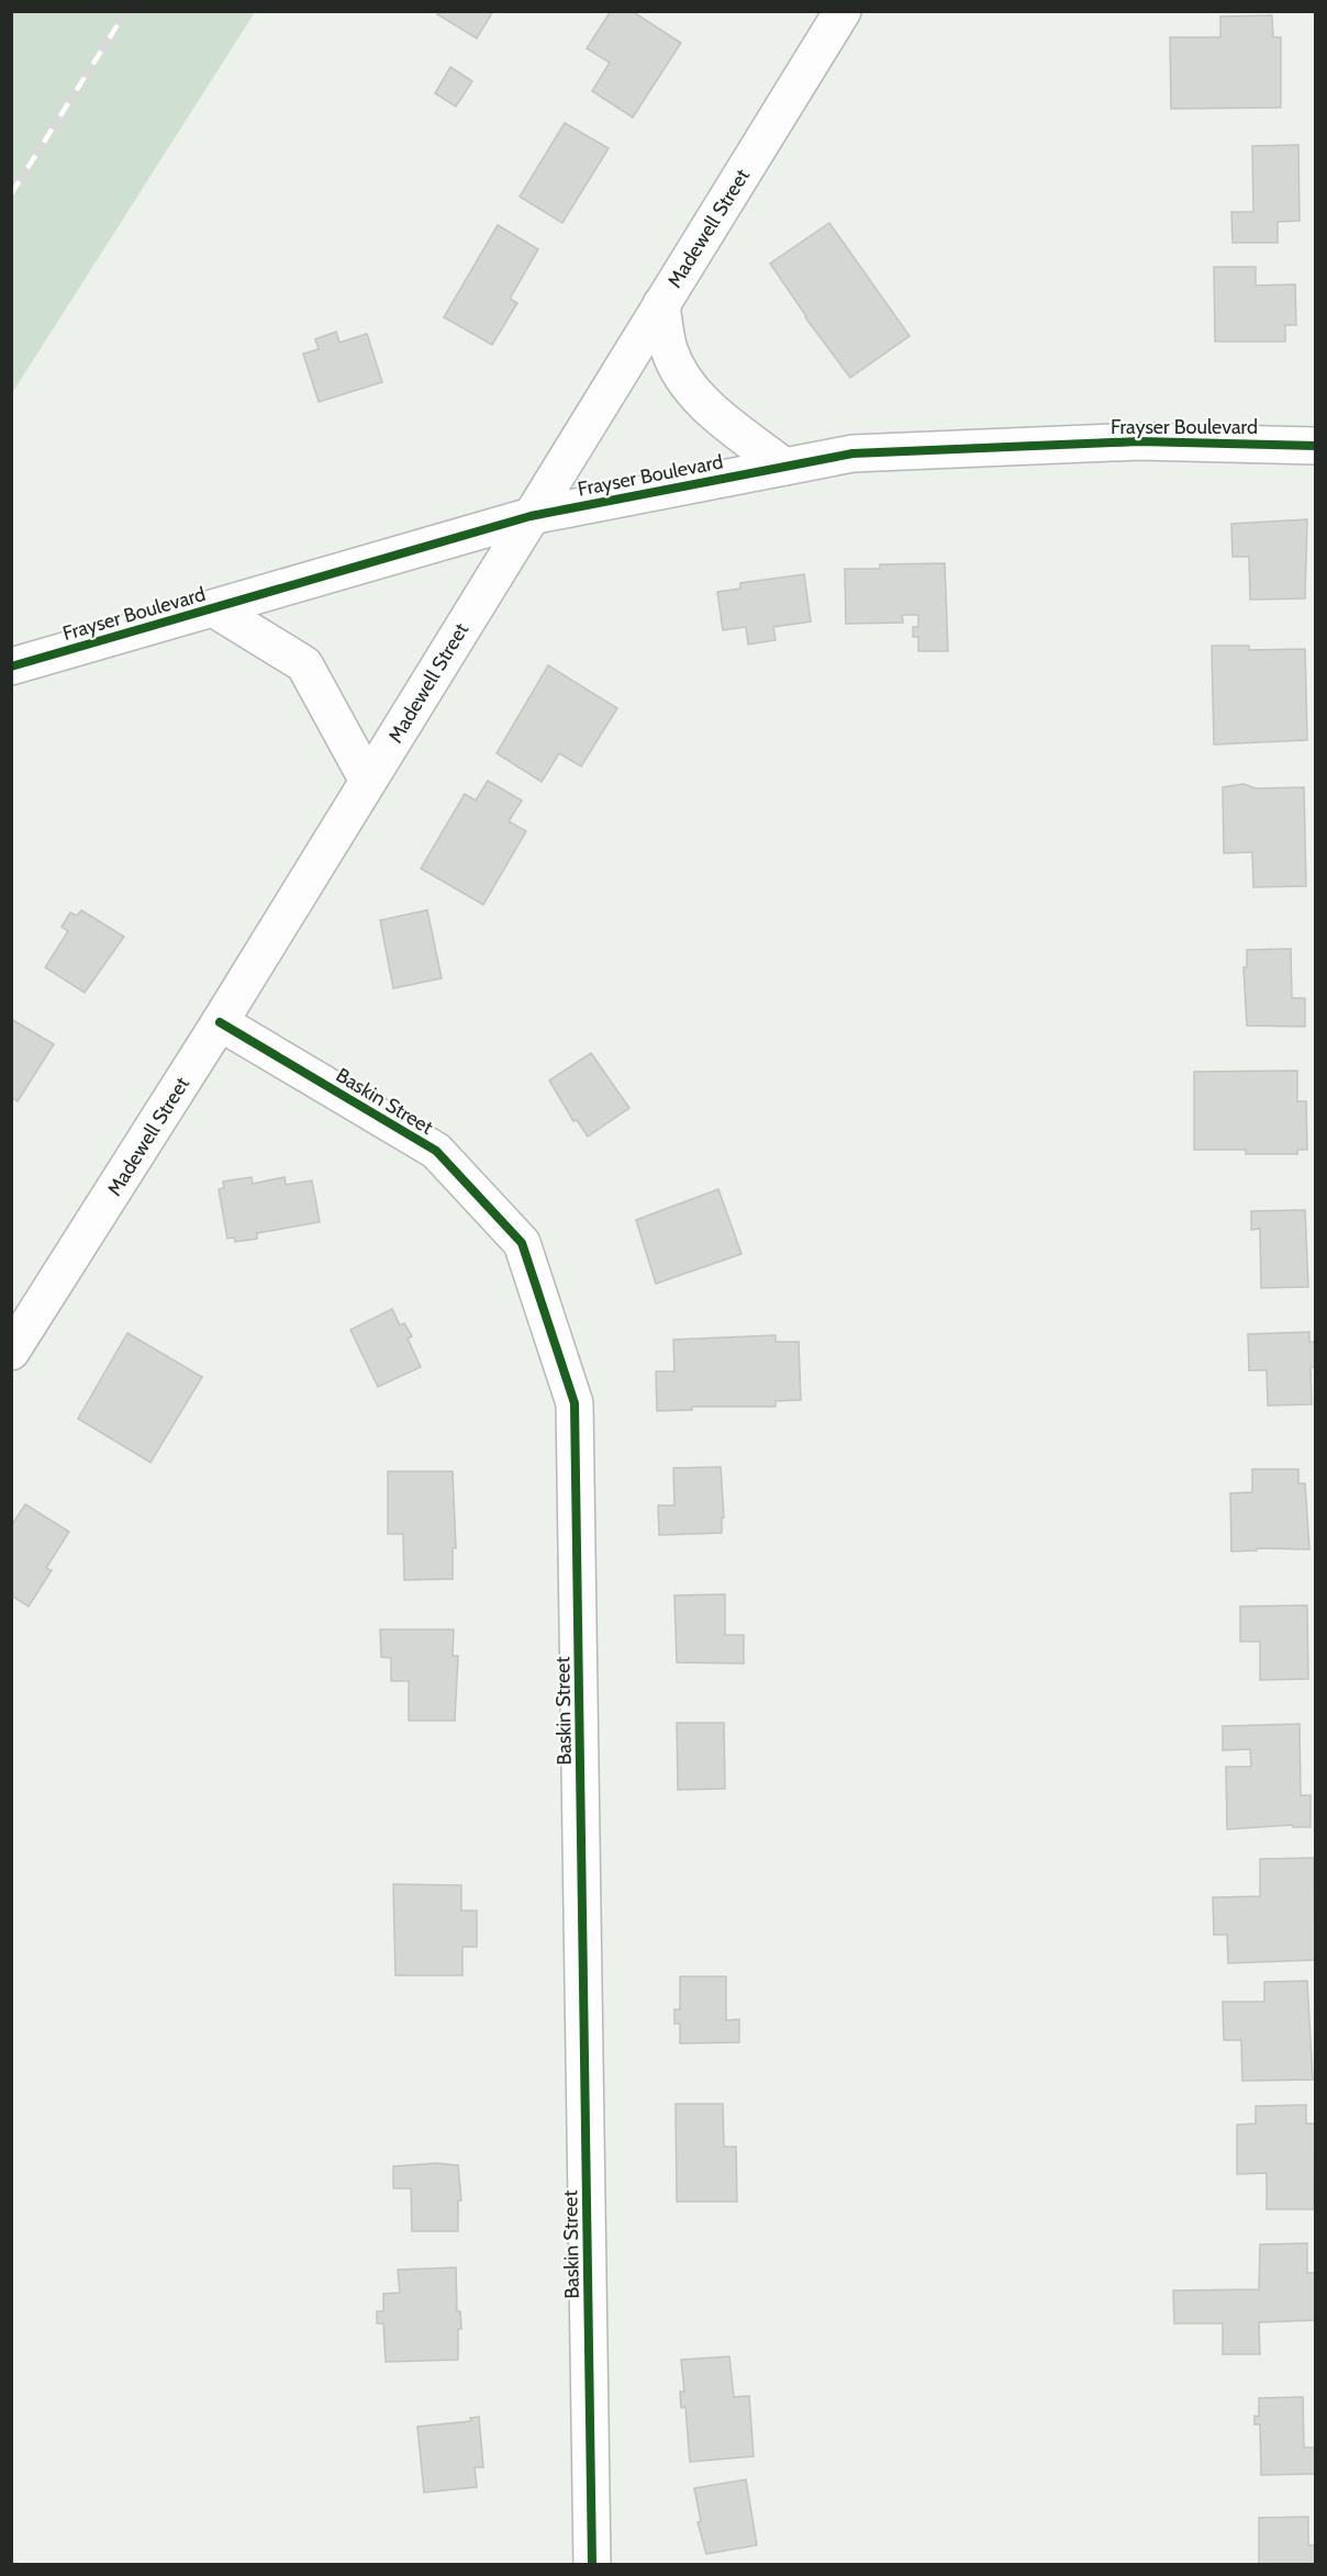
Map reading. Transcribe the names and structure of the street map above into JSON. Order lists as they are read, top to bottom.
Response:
{
  "streets": {
    "street": ["Madewell Street", "Frayser Boulevard", "Baskin Street"]
  },
  "crossings": [
    ["Madewell Street", "Frayser Boulevard"],
    ["Madewell Street", "Baskin Street"]
  ]
}
